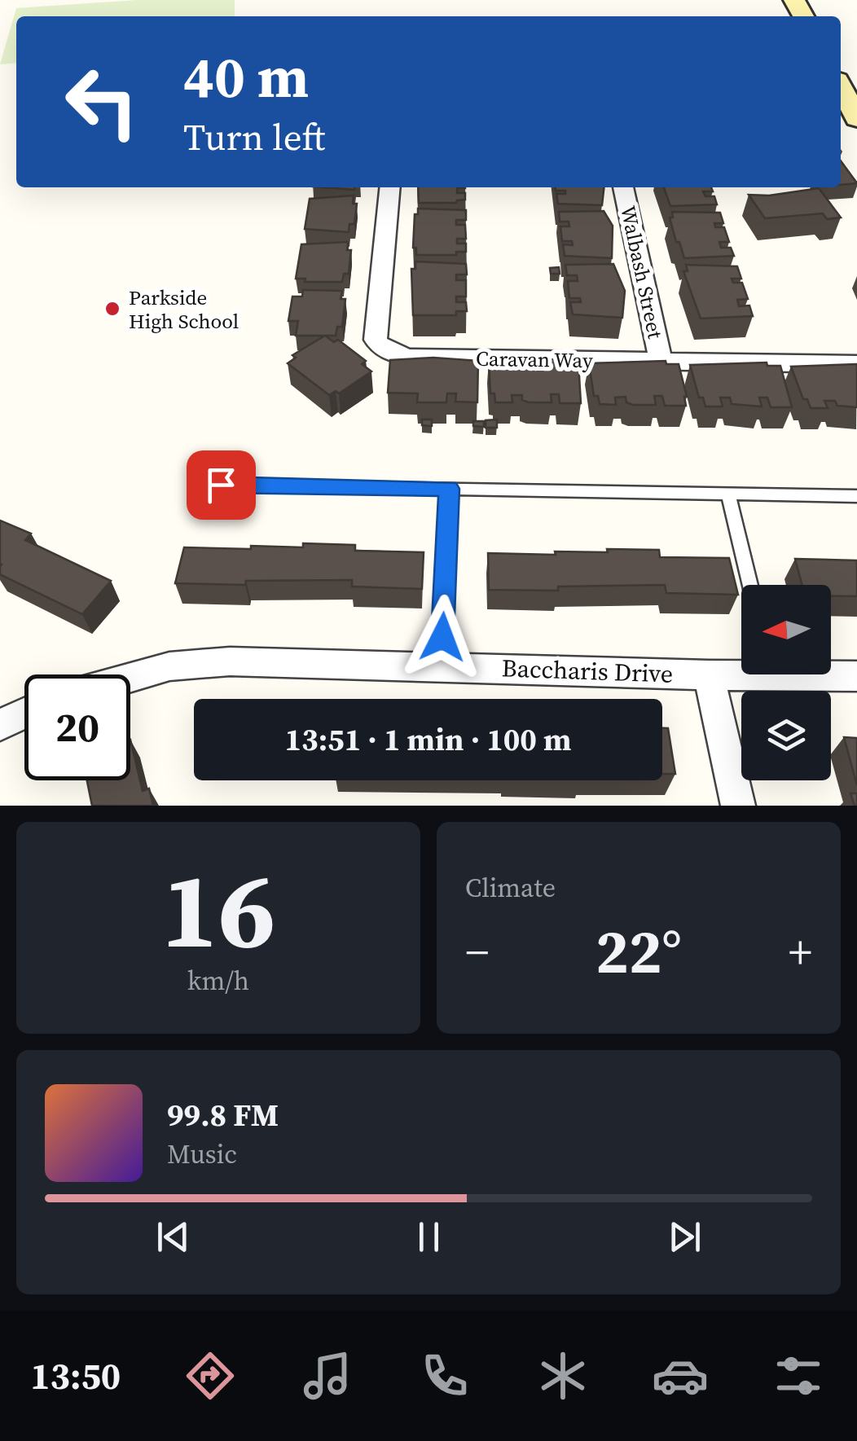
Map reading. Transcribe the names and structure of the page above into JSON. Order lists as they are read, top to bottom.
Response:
{
  "streets": {
    "street": ["Walbash Street", "Caravan Way", "Baccharis Drive"]
  },
  "crossings": [
    ["Walbash Street", "Caravan Way"]
  ],
  "places": ["Parkside High School"],
  "north": "left",
  "page": {
    "turn": ["40 m", "Turn left"],
    "limit": "20",
    "trip": "13:51 · 1 min · 100 m",
    "tile": [
      ["16", "km/h"],
      "Climate"
    ],
    "heat": ["−", "22°", "+"],
    "song": ["99.8 FM", "Music"],
    "tabs": "13:50"
  }
}
